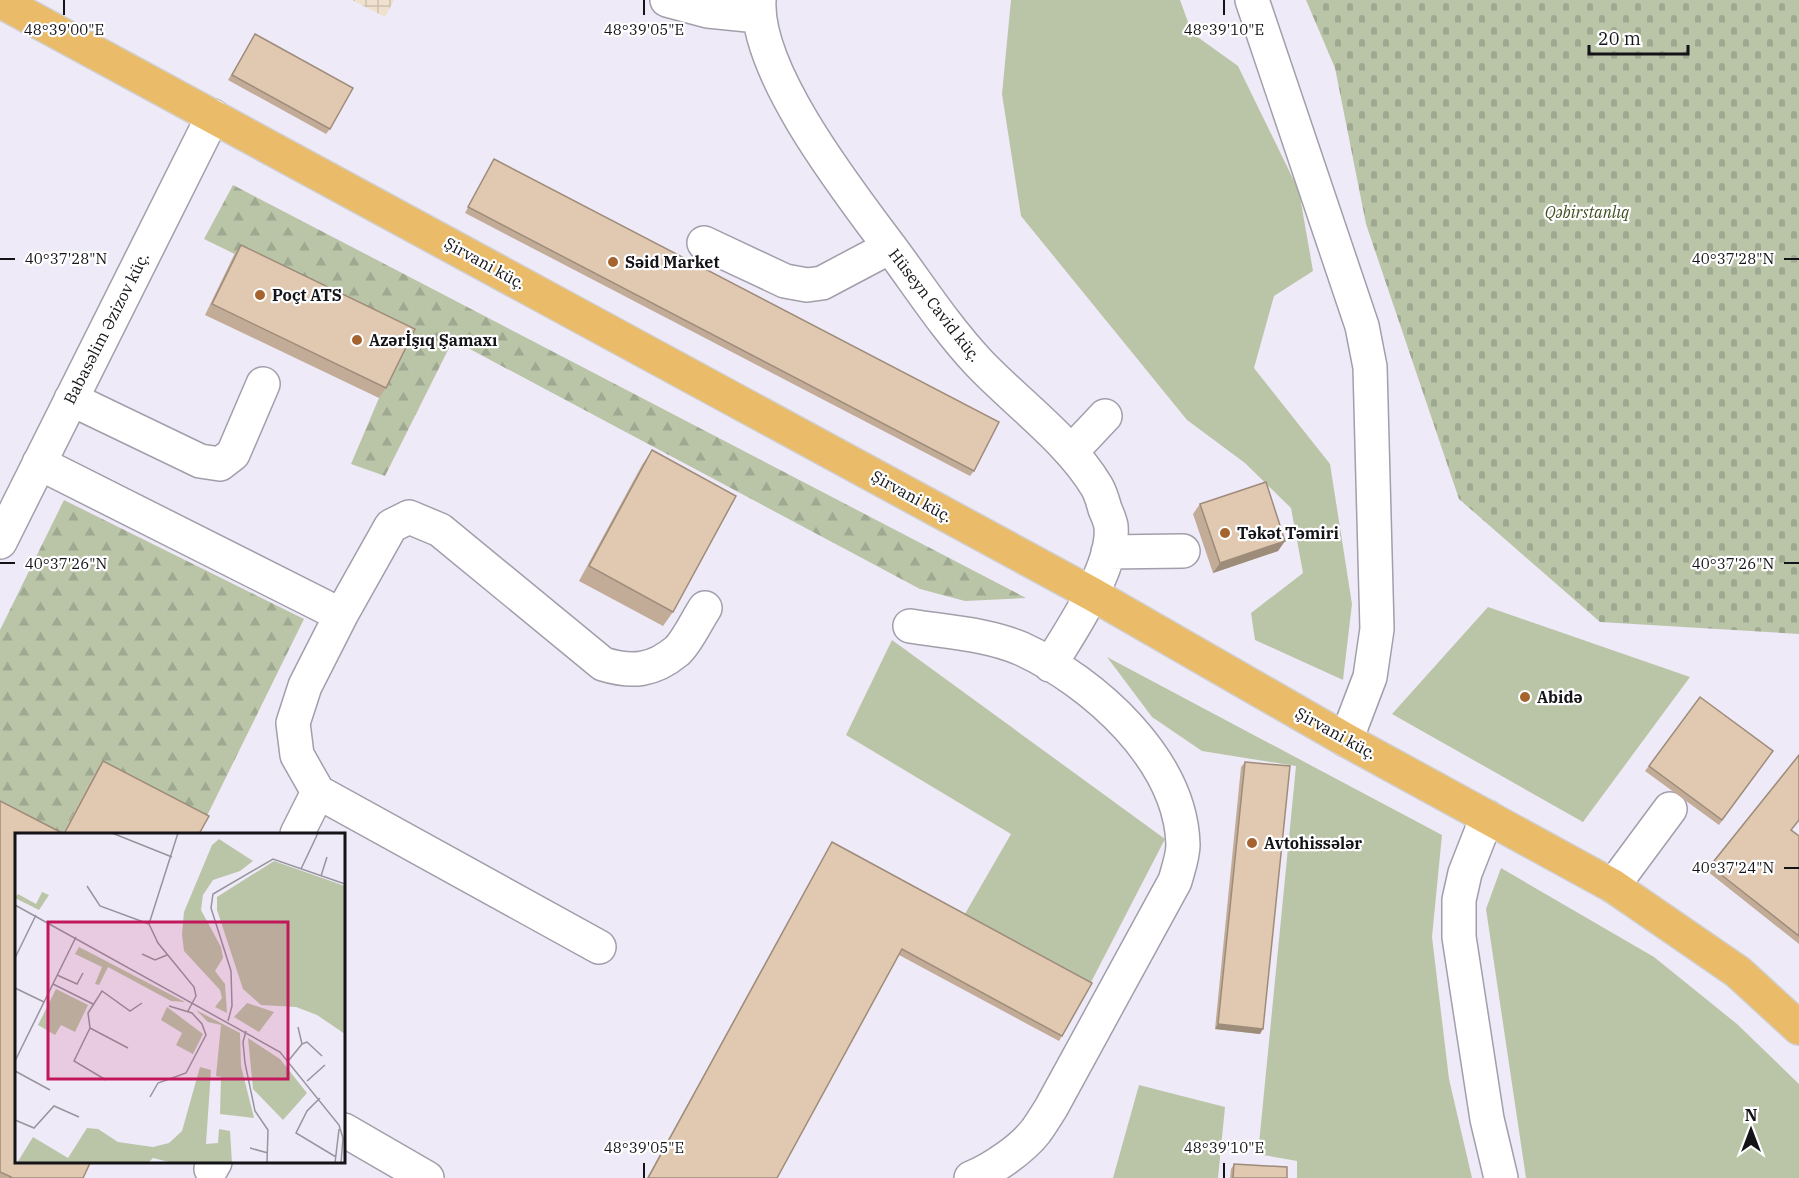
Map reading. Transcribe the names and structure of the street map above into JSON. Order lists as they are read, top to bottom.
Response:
{
  "streets": {
    "main road": ["Şirvani küç."],
    "street": ["Hüseyn Cavid küç.", "Babasəlim Əzizov küç."]
  },
  "crossings": [
    ["Şirvani küç.", "Hüseyn Cavid küç."],
    ["Şirvani küç.", "Babasəlim Əzizov küç."]
  ],
  "parks": ["Qəbirstanlıq"],
  "places": [
    "Səid Market",
    "Poçt ATS",
    "Azərİşıq Şamaxı",
    "Təkət Təmiri",
    "Abidə",
    "Avtohissələr"
  ],
  "scale_bar": "20 m",
  "north": "top",
  "coordinates": [
    "48°39'00\"E",
    "48°39'05\"E",
    "48°39'10\"E",
    "40°37'28\"N",
    "40°37'26\"N",
    "40°37'24\"N"
  ]
}
